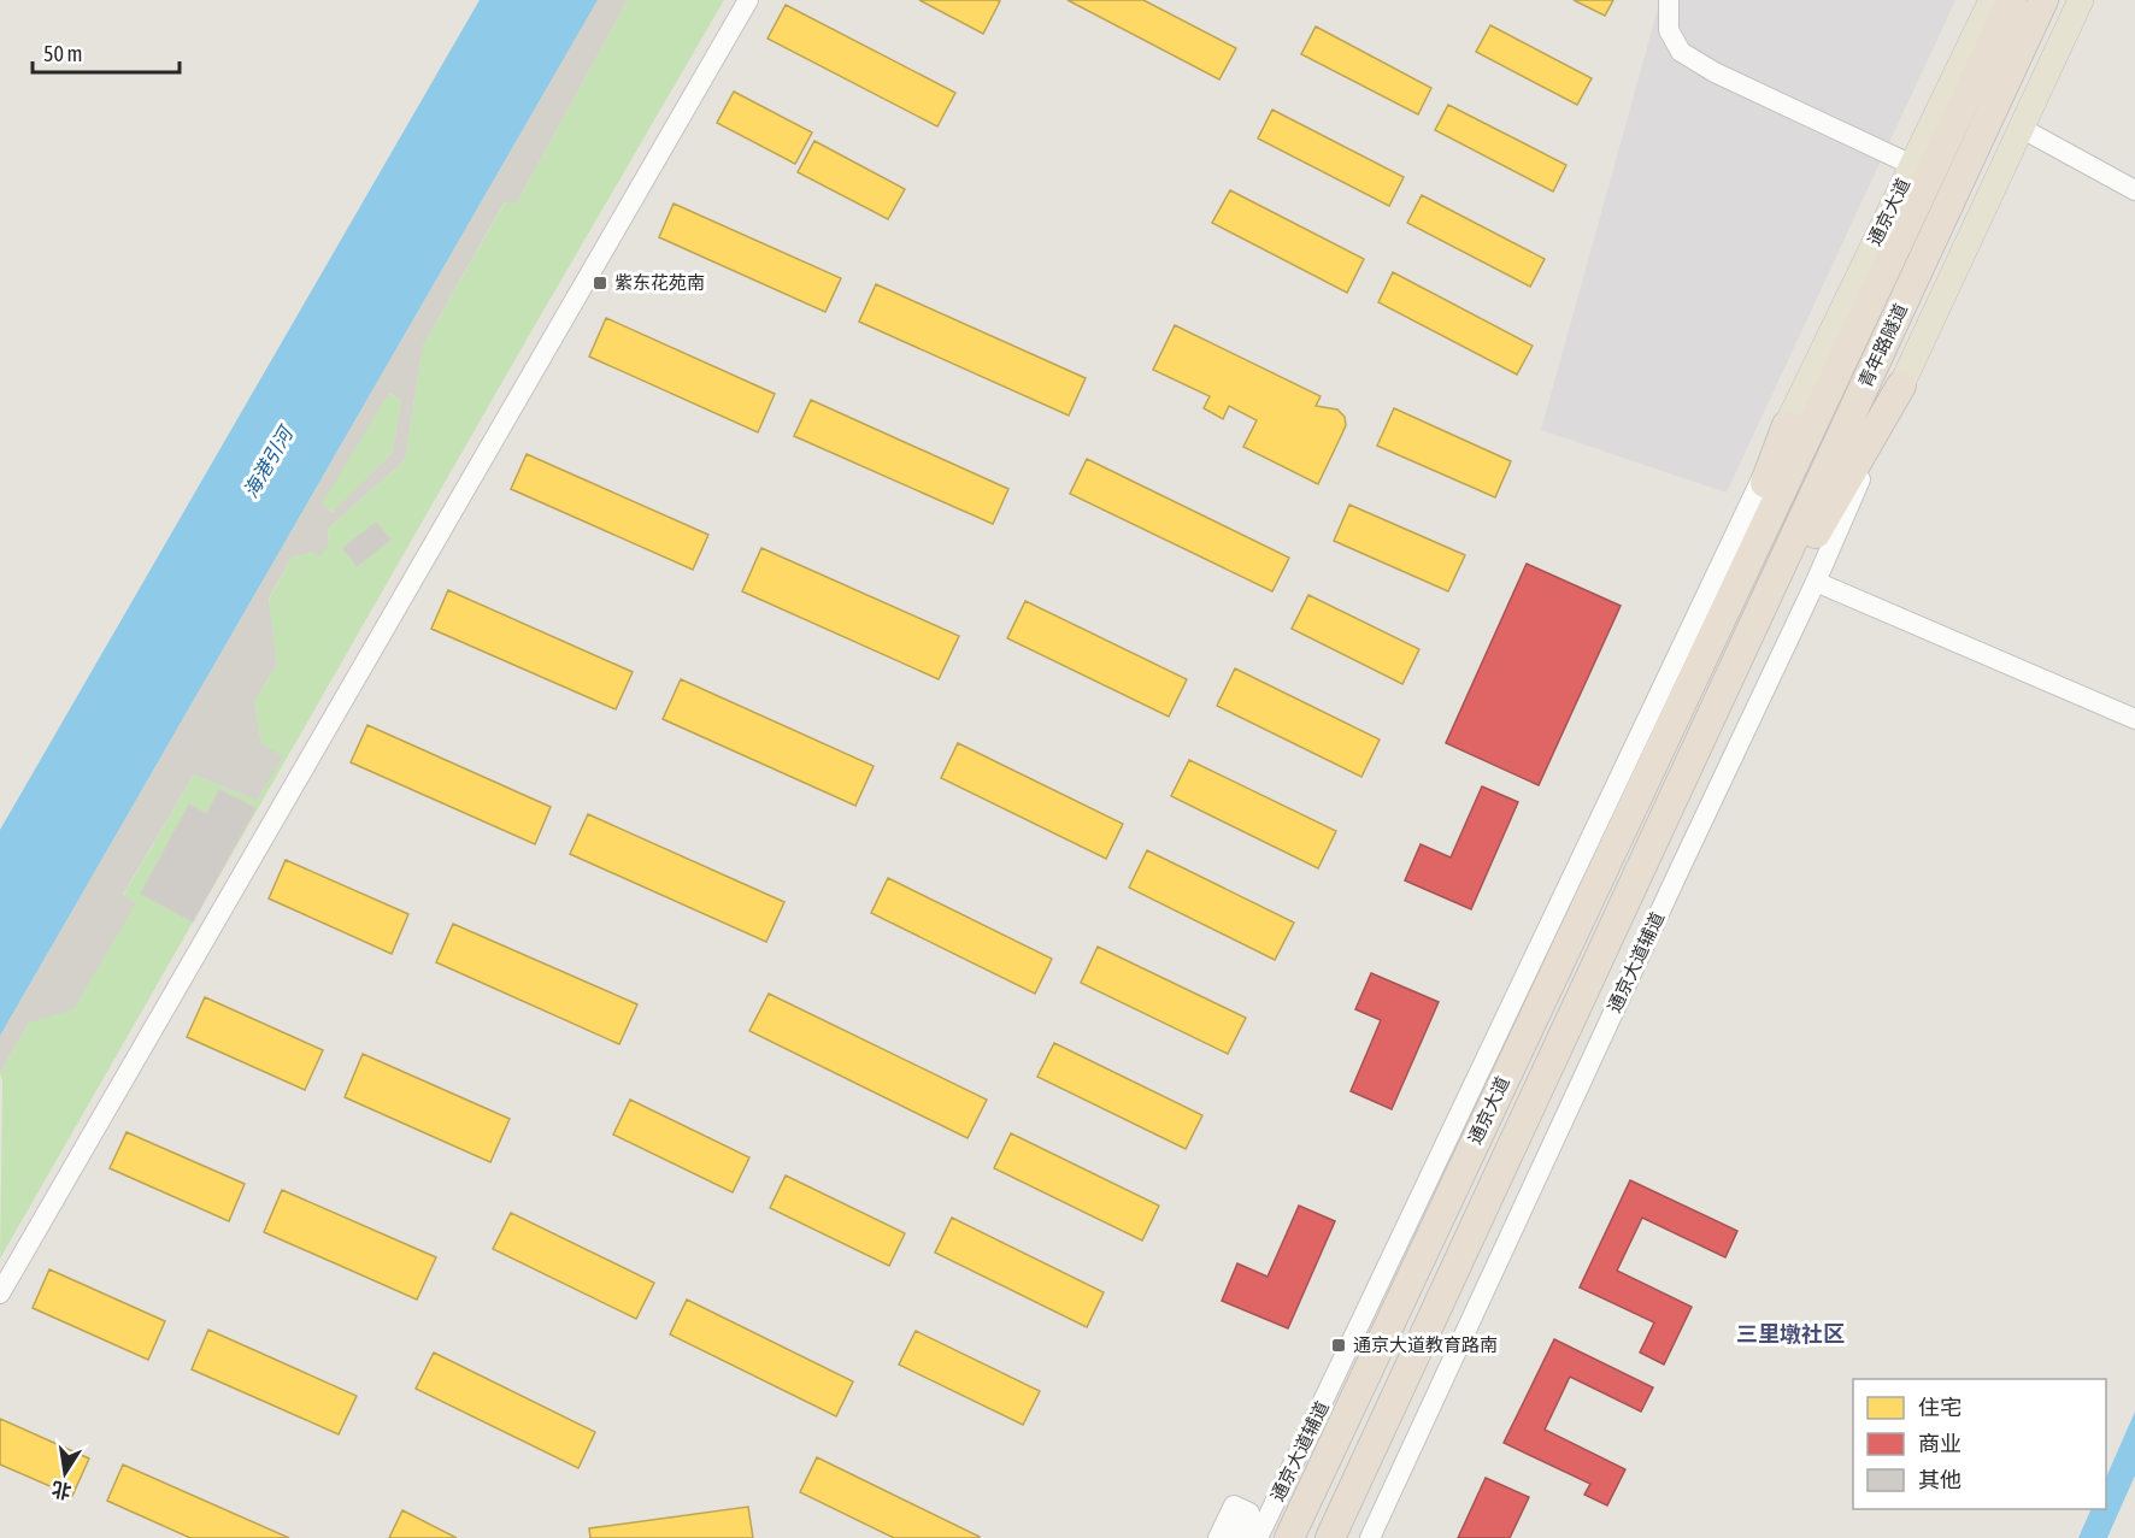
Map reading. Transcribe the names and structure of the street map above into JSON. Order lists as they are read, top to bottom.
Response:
{
  "streets": {
    "highway": ["通京大道", "青年路隧道"],
    "street": ["通京大道辅道"]
  },
  "crossings": [
    ["通京大道", "青年路隧道"],
    ["通京大道", "通京大道辅道"]
  ],
  "districts": ["三里墩社区"],
  "water": ["海港引河"],
  "places": {
    "transit": ["紫东花苑南", "通京大道教育路南"]
  },
  "legend": ["住宅", "商业", "其他"],
  "scale_bar": "50 m",
  "north": "bottom"
}
